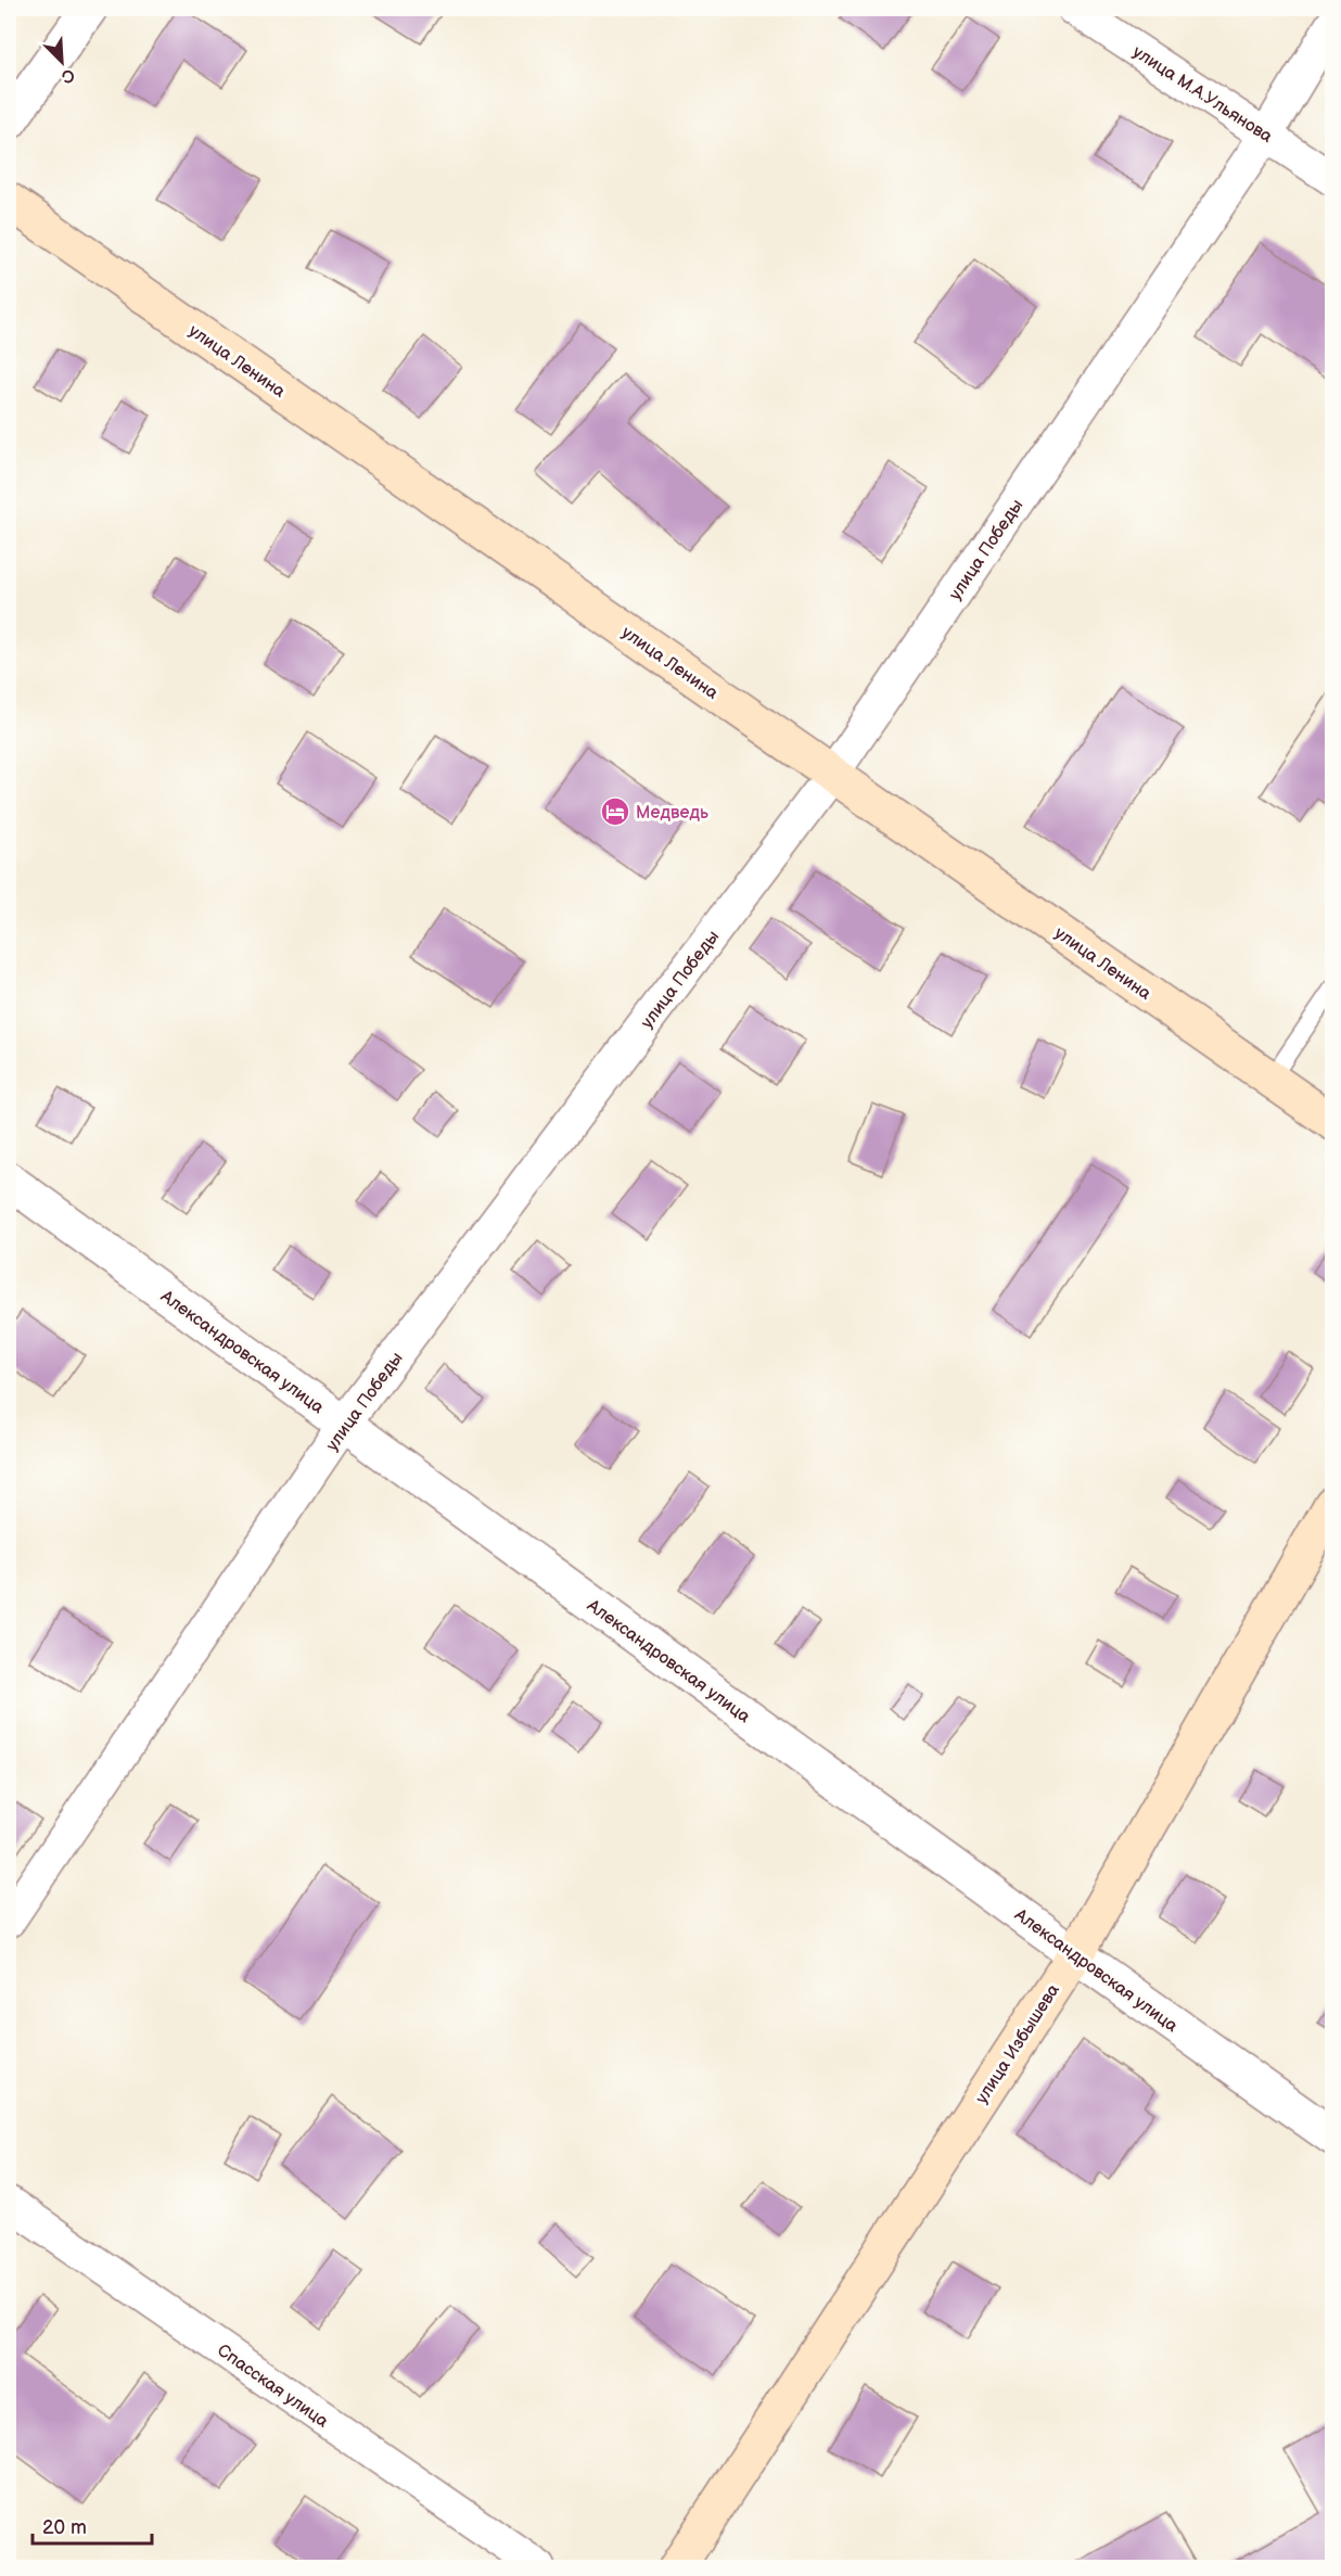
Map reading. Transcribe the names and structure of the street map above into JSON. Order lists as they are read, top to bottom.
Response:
{
  "streets": {
    "main road": ["улица Ленина", "улица Избышева"],
    "street": [
      "улица М.А.Ульянова",
      "улица Победы",
      "Александровская улица",
      "Спасская улица"
    ]
  },
  "crossings": [
    ["улица М.А.Ульянова", "улица Победы"],
    ["улица Ленина", "улица Победы"],
    ["улица Победы", "Александровская улица"],
    ["Александровская улица", "улица Избышева"]
  ],
  "places": {
    "hotel": ["Медведь"]
  },
  "scale_bar": "20 m",
  "north": "bottom right"
}
